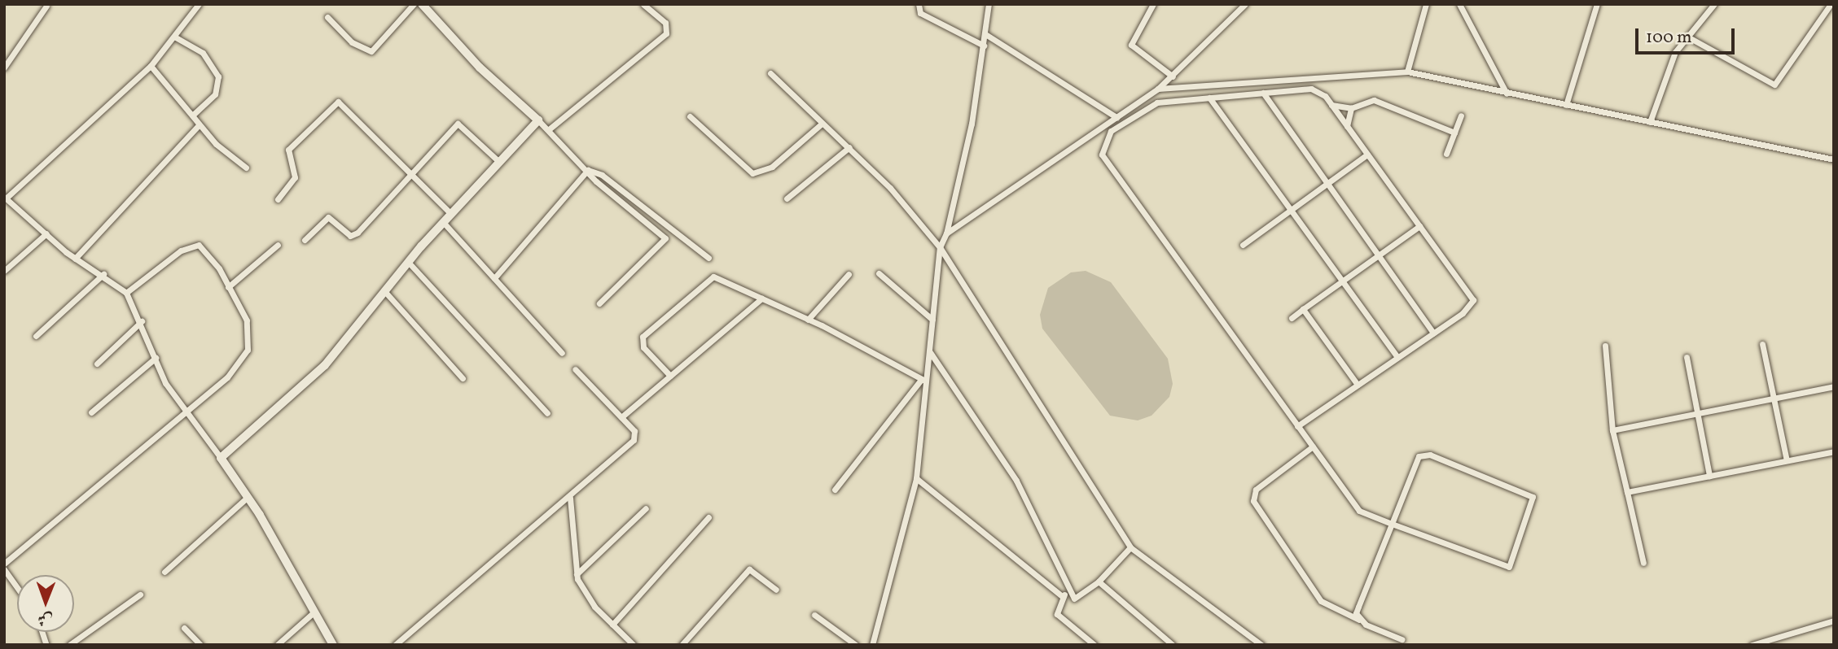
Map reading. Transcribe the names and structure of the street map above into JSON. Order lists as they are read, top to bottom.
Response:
{
  "scale_bar": "100 m",
  "north": "bottom"
}
